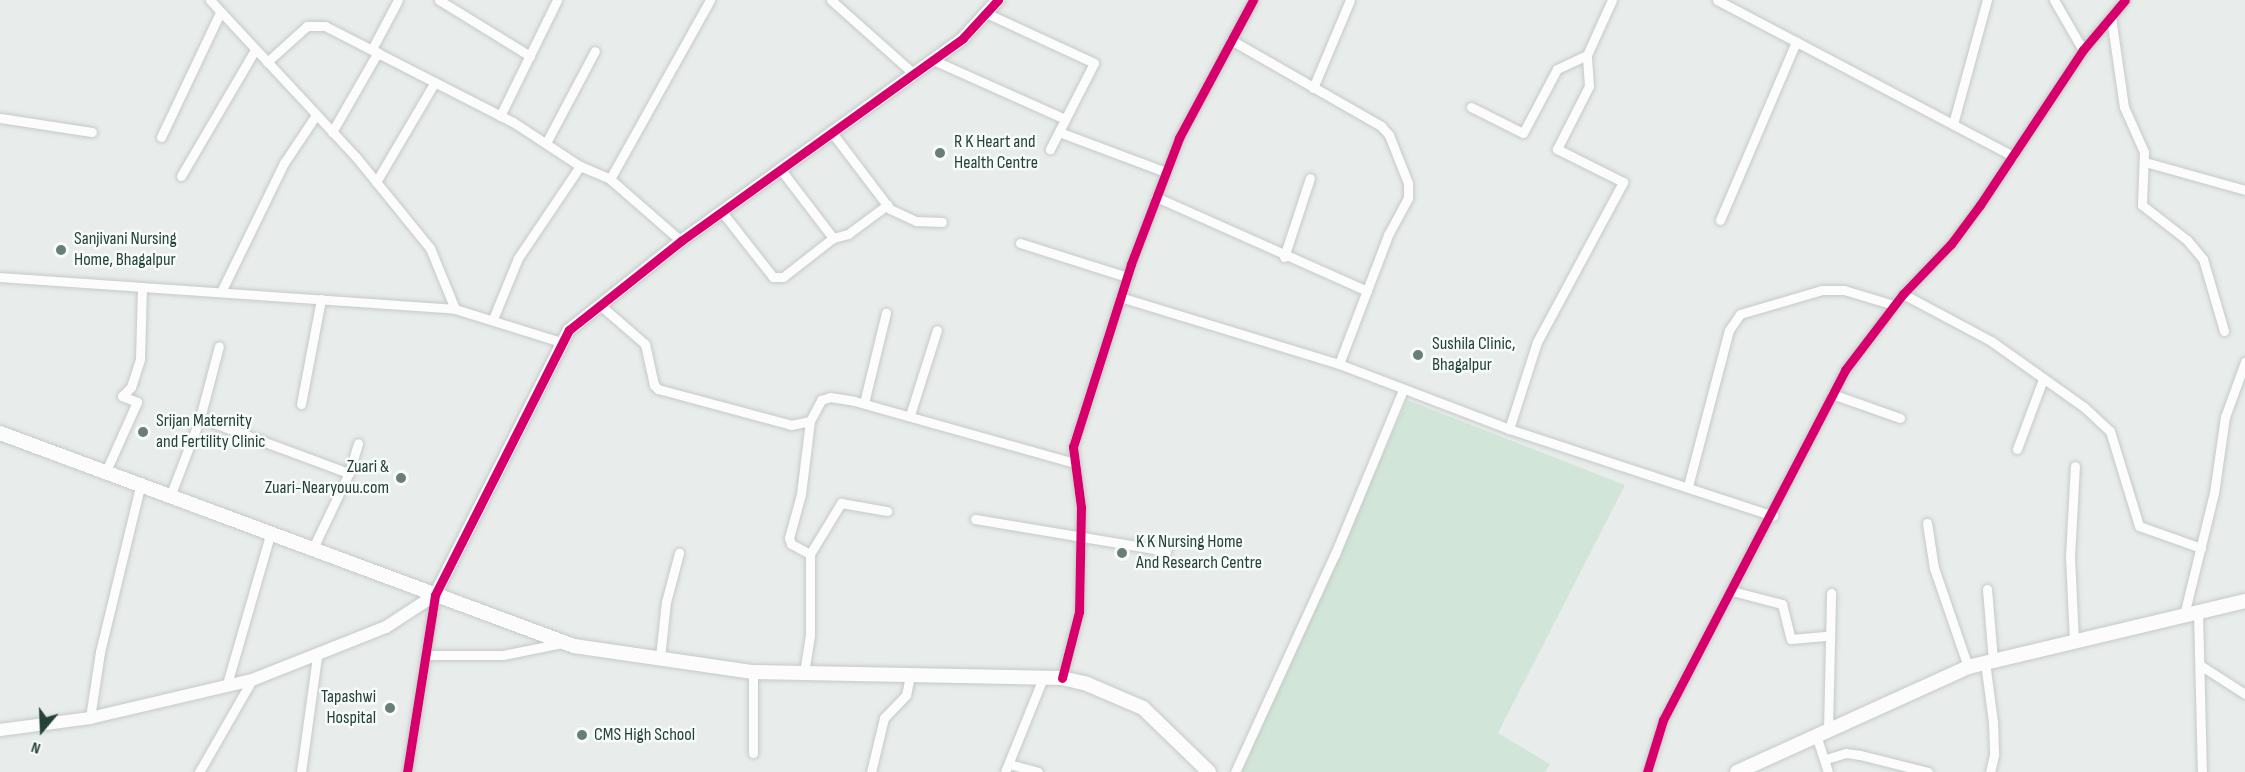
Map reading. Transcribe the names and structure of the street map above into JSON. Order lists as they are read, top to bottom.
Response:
{
  "places": [
    "R K Heart and Health Centre",
    "Sanjivani Nursing Home, Bhagalpur",
    "Sushila Clinic, Bhagalpur",
    "Srijan Maternity and Fertility Clinic",
    "Zuari & Zuari-Nearyouu.com",
    "K K Nursing Home And Research Centre",
    "Tapashwi Hospital",
    "CMS High School"
  ],
  "north": "bottom"
}
